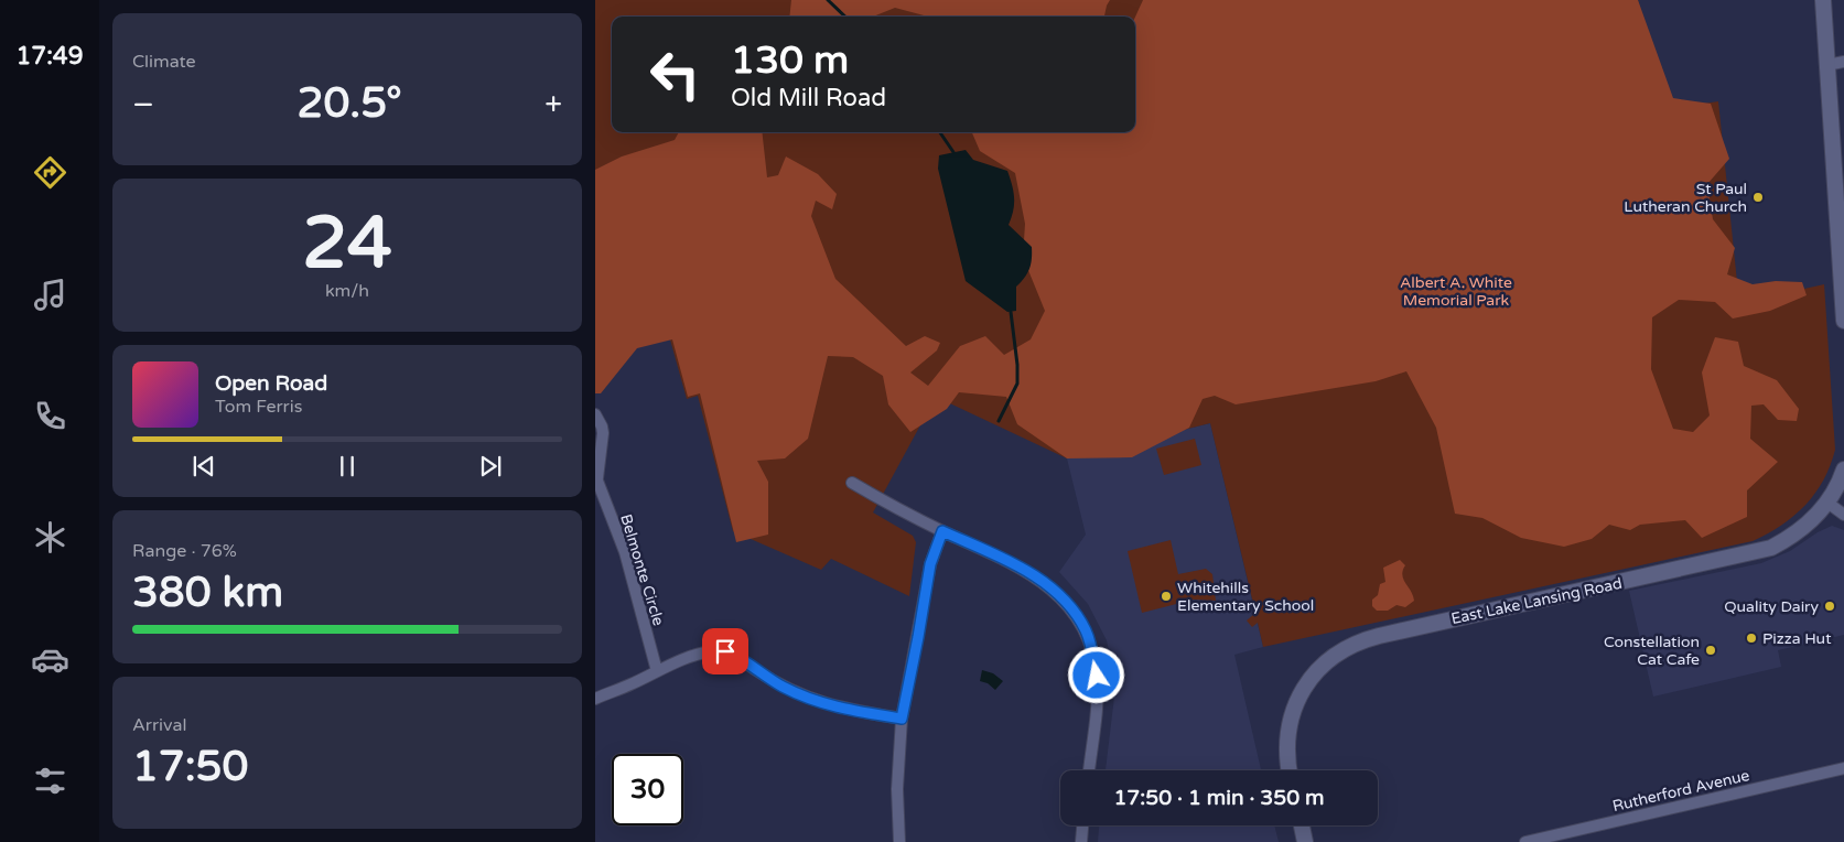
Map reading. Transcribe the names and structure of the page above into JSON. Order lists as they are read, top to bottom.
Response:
{
  "streets": {
    "main road": ["East Lake Lansing Road"],
    "street": ["Belmonte Circle", "Rutherford Avenue"]
  },
  "parks": ["Albert A. White Memorial Park"],
  "places": [
    "St Paul Lutheran Church",
    "Whitehills Elementary School",
    "Quality Dairy",
    "Pizza Hut",
    "Constellation Cat Cafe"
  ],
  "page": {
    "tabs": "17:49",
    "tile": [
      "Climate",
      ["24", "km/h"],
      ["Range · 76%", "380 km"],
      ["Arrival", "17:50"]
    ],
    "turn": ["130 m", "Old Mill Road"],
    "heat": ["−", "20.5°", "+"],
    "song": ["Open Road", "Tom Ferris"],
    "limit": "30",
    "trip": "17:50 · 1 min · 350 m"
  }
}
